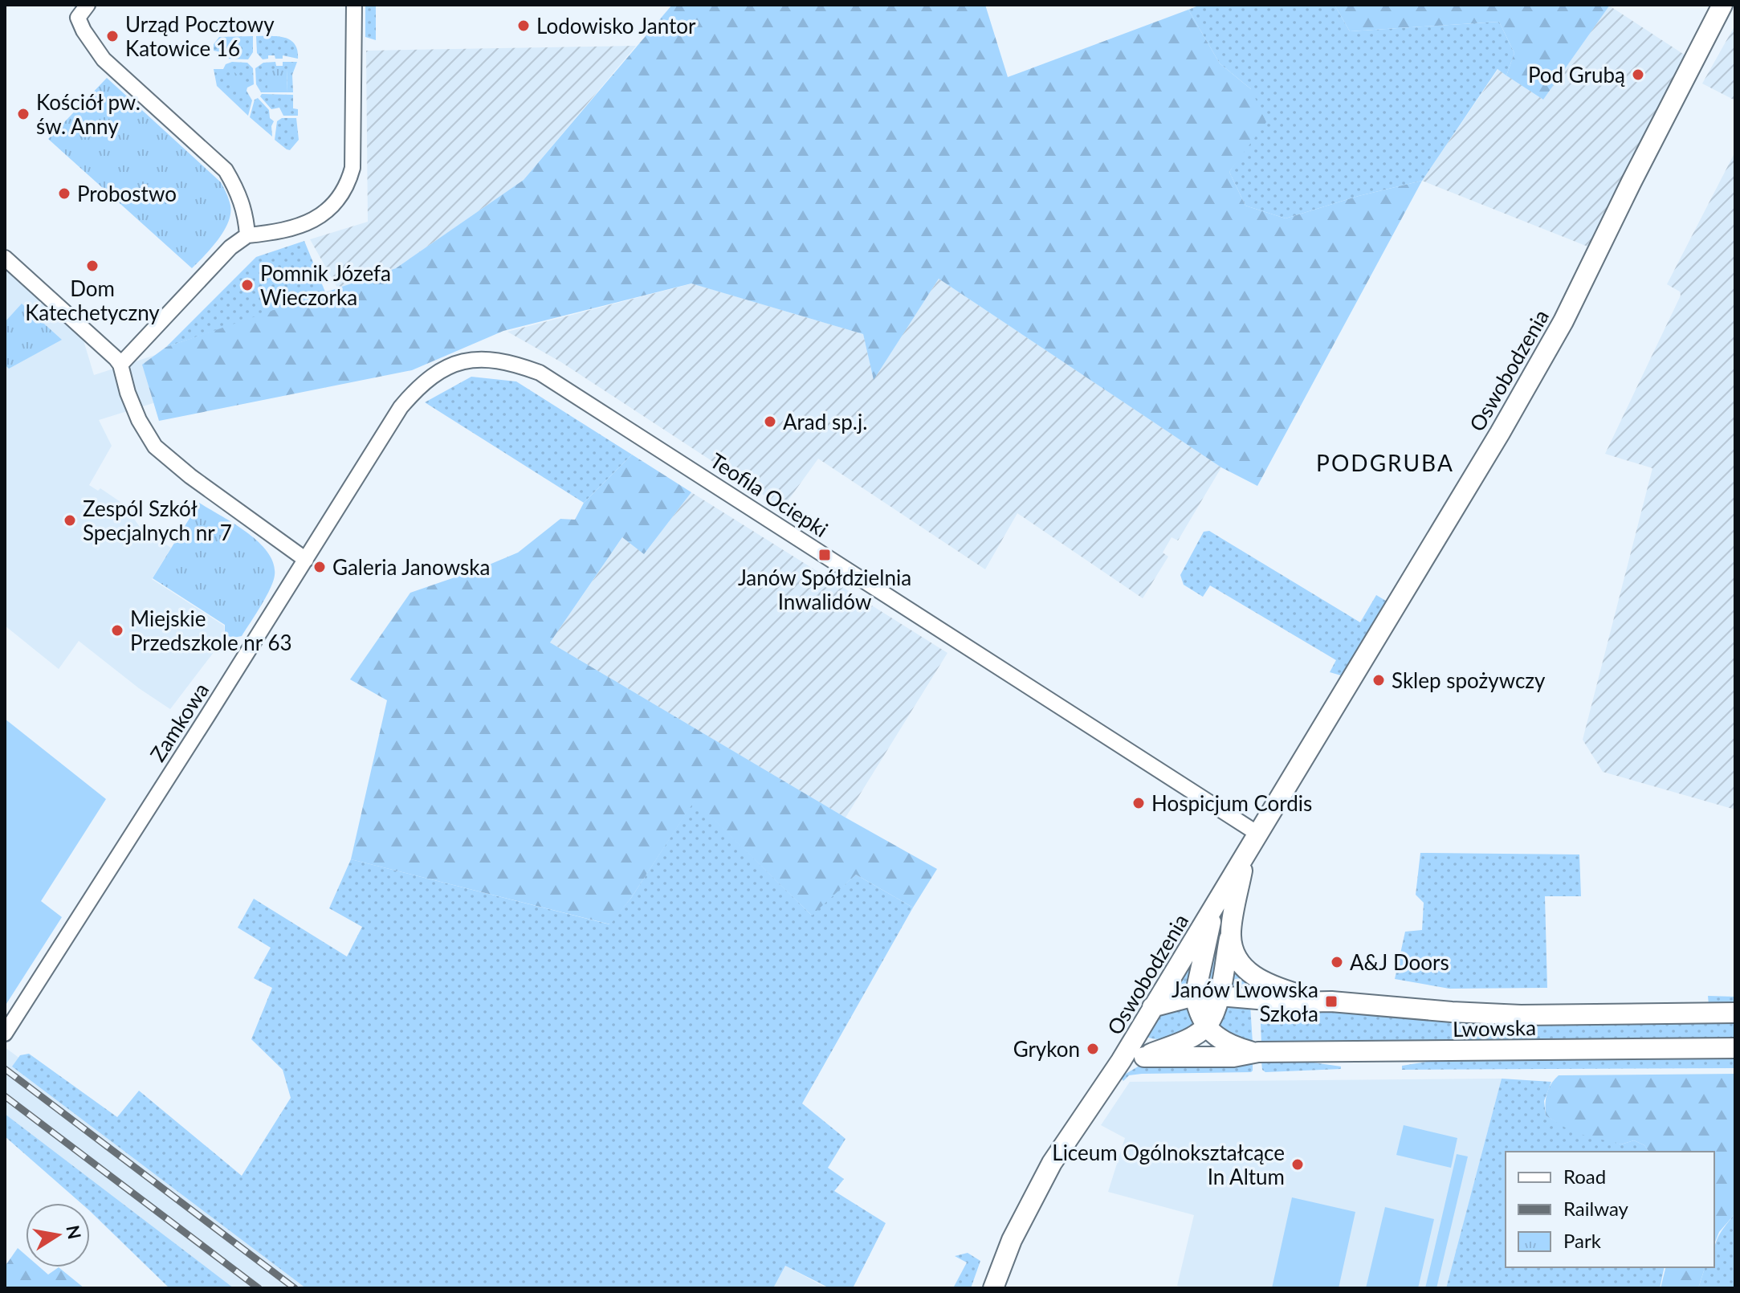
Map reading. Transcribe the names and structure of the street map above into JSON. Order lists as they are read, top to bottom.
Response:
{
  "streets": {
    "street": [
      "Oswobodzenia",
      "Teofila Ociepki",
      "Zamkowa",
      "Lwowska"
    ]
  },
  "crossings": [
    ["Oswobodzenia", "Teofila Ociepki"],
    ["Oswobodzenia", "Lwowska"],
    ["Teofila Ociepki", "Zamkowa"]
  ],
  "districts": ["PODGRUBA"],
  "places": {
    "other": [
      "Lodowisko Jantor",
      "Urząd Pocztowy Katowice 16",
      "Pod Grubą",
      "Kościół pw. św. Anny",
      "Probostwo",
      "Dom Katechetyczny",
      "Pomnik Józefa Wieczorka",
      "Arad sp.j.",
      "Zespól Szkół Specjalnych nr 7",
      "Galeria Janowska",
      "Miejskie Przedszkole nr 63",
      "Sklep spożywczy",
      "Hospicjum Cordis",
      "A&J Doors",
      "Grykon",
      "Liceum Ogólnokształcące In Altum"
    ],
    "transit": ["Janów Spółdzielnia Inwalidów", "Janów Lwowska Szkoła"]
  },
  "legend": ["Road", "Railway", "Park"],
  "north": "right"
}
